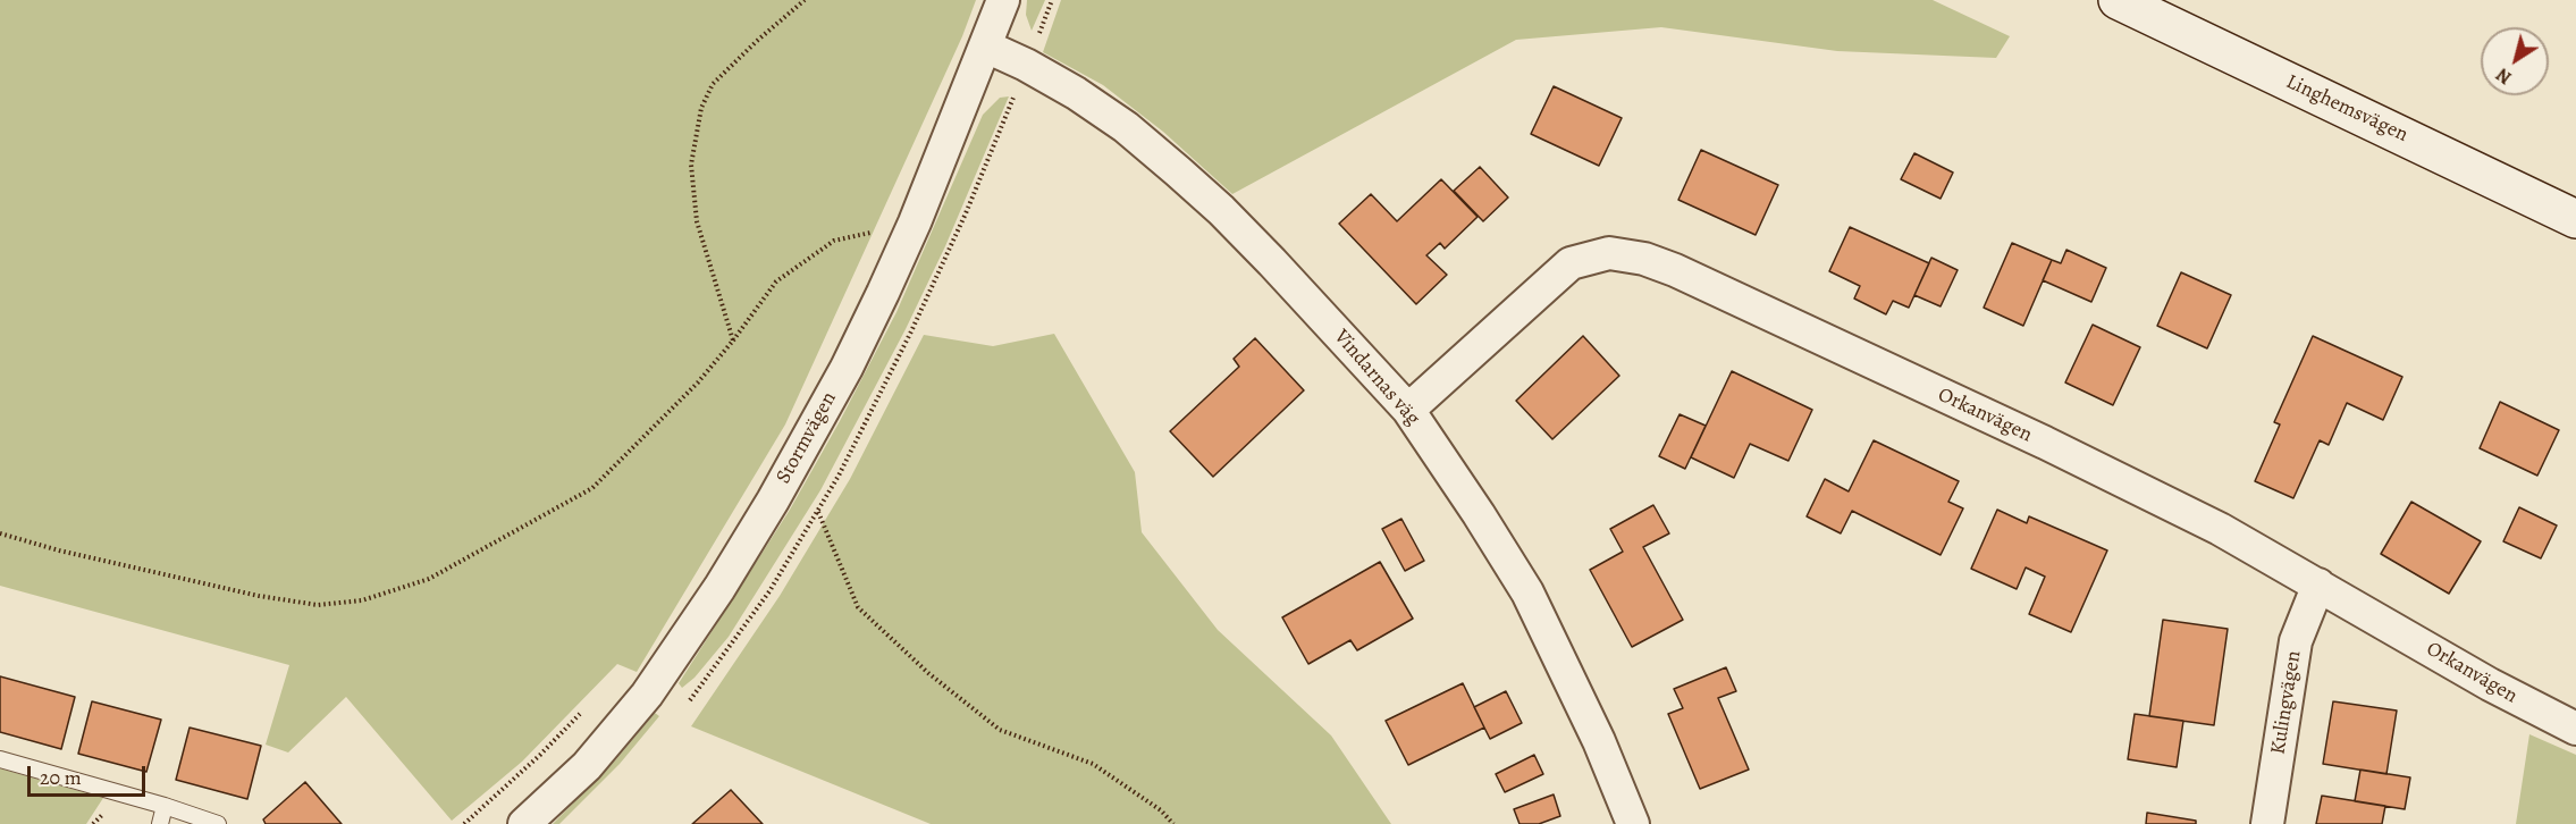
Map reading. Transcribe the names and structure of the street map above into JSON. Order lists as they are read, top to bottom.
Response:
{
  "streets": {
    "main road": ["Linghemsvägen"],
    "street": [
      "Vindarnas väg",
      "Orkanvägen",
      "Stormvägen",
      "Kulingvägen"
    ]
  },
  "crossings": [
    ["Vindarnas väg", "Orkanvägen"],
    ["Vindarnas väg", "Stormvägen"],
    ["Orkanvägen", "Kulingvägen"]
  ],
  "scale_bar": "20 m",
  "north": "bottom left"
}
